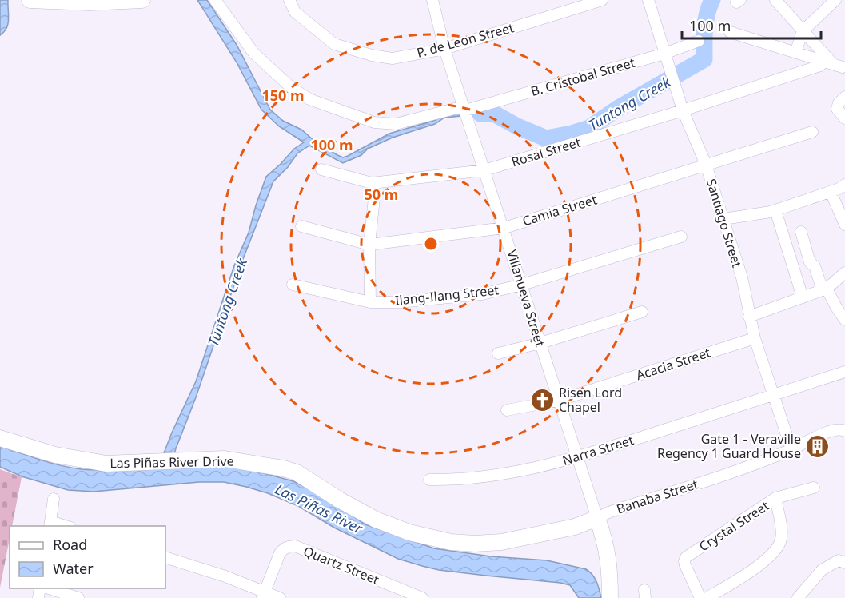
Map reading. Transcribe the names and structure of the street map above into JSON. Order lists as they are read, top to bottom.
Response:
{
  "streets": {
    "street": [
      "P. de Leon Street",
      "B. Cristobal Street",
      "Rosal Street",
      "Camia Street",
      "Santiago Street",
      "Ilang-Ilang Street",
      "Villanueva Street",
      "Acacia Street",
      "Narra Street",
      "Las Piñas River Drive",
      "Banaba Street",
      "Crystal Street",
      "Quartz Street"
    ]
  },
  "crossings": [
    ["P. de Leon Street", "Villanueva Street"],
    ["B. Cristobal Street", "Santiago Street"],
    ["B. Cristobal Street", "Villanueva Street"],
    ["Rosal Street", "Santiago Street"],
    ["Rosal Street", "Villanueva Street"],
    ["Camia Street", "Santiago Street"],
    ["Camia Street", "Villanueva Street"],
    ["Santiago Street", "Acacia Street"],
    ["Santiago Street", "Narra Street"],
    ["Santiago Street", "Banaba Street"],
    ["Ilang-Ilang Street", "Villanueva Street"],
    ["Villanueva Street", "Acacia Street"],
    ["Villanueva Street", "Narra Street"],
    ["Villanueva Street", "Banaba Street"],
    ["Las Piñas River Drive", "Banaba Street"]
  ],
  "water": ["Tuntong Creek", "Las Piñas River"],
  "places": {
    "church": ["Risen Lord Chapel"],
    "building": ["Gate 1 - Veraville Regency 1 Guard House"]
  },
  "legend": ["Road", "Water"],
  "scale_bar": "100 m",
  "rings": ["150 m", "100 m", "50 m"]
}
